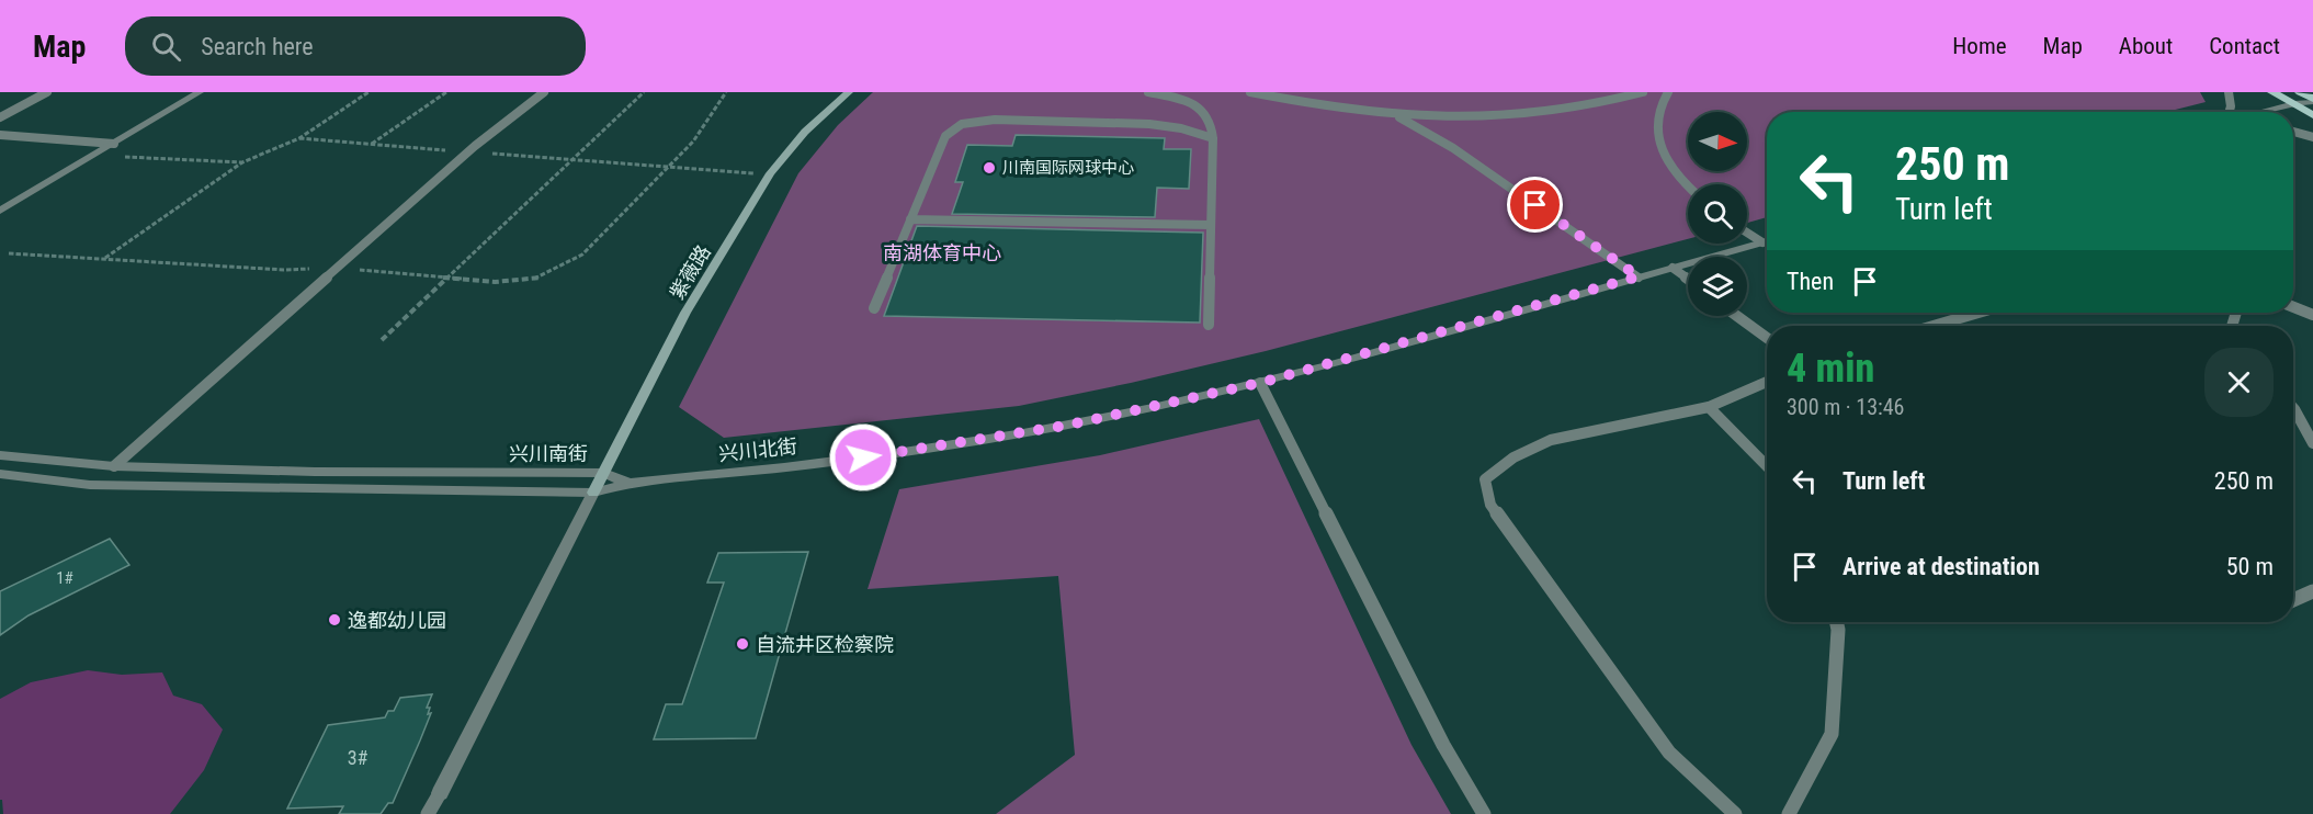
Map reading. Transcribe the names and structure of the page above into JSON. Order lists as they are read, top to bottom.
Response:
{
  "streets": {
    "main road": ["紫薇路"],
    "street": ["兴川北街", "兴川南街"]
  },
  "crossings": [
    ["紫薇路", "兴川南街"],
    ["兴川北街", "兴川南街"]
  ],
  "parks": ["南湖体育中心"],
  "places": ["川南国际网球中心", "逸都幼儿园", "自流井区检察院"],
  "house_numbers": ["1#", "3#"],
  "north": "right",
  "page": {
    "header": "Map",
    "search": "Search here",
    "nav": [
      "Home",
      "Map",
      "About",
      "Contact"
    ],
    "turn": ["250 m", "Turn left"],
    "then": "Then",
    "heading": ["4 min", "300 m · 13:46"],
    "list": [
      {
        "name": "Turn left",
        "value": "250 m"
      },
      {
        "name": "Arrive at destination",
        "value": "50 m"
      }
    ]
  }
}
